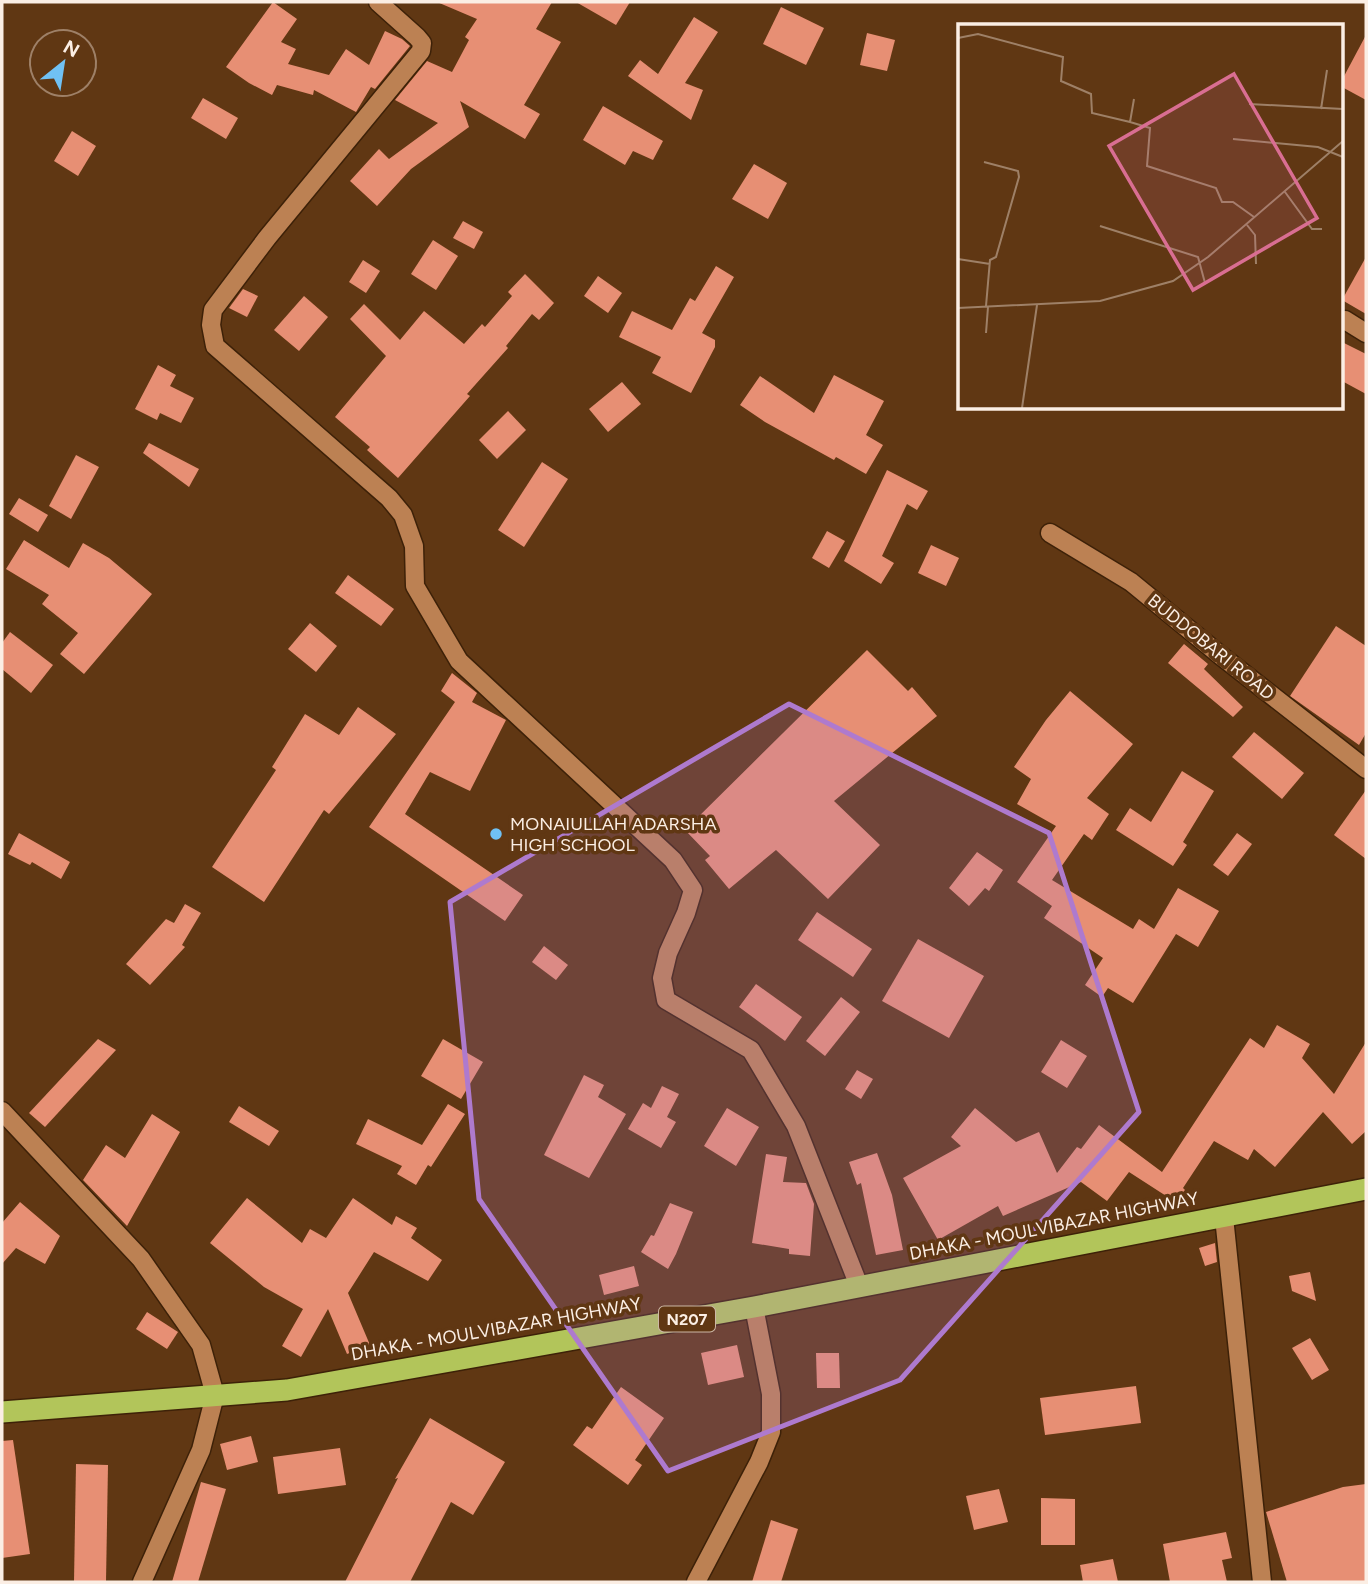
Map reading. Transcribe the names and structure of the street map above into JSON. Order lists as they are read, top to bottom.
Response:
{
  "streets": {
    "highway": ["DHAKA - MOULVIBAZAR HIGHWAY", "N207"],
    "street": ["BUDDOBARI ROAD"]
  },
  "places": ["MONAIULLAH ADARSHA HIGH SCHOOL"],
  "north": "top right"
}
